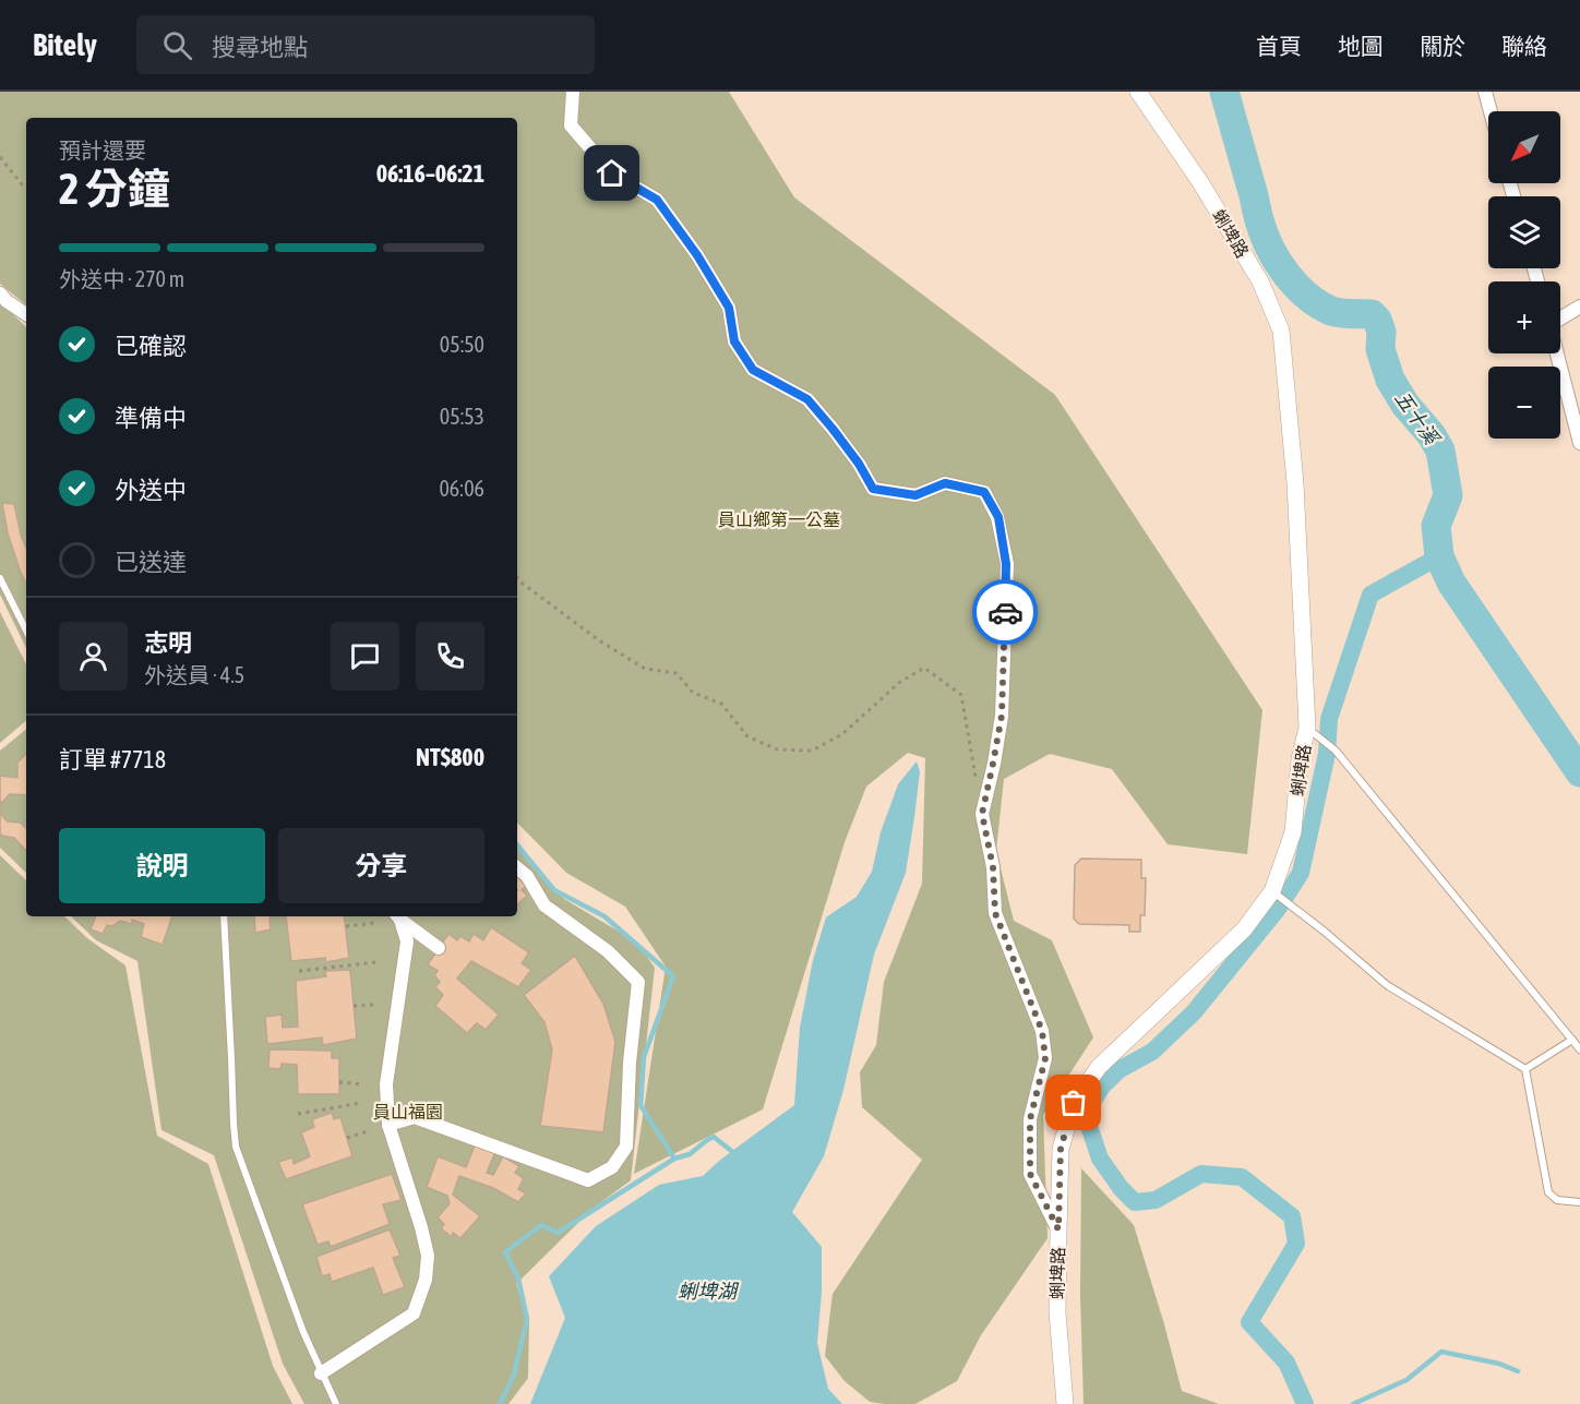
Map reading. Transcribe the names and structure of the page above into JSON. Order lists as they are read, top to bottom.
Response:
{
  "streets": {
    "street": ["蜊埤路"]
  },
  "water": ["五十溪", "蜊埤湖"],
  "parks": ["員山鄉第一公墓", "員山福園"],
  "north": "bottom left",
  "page": {
    "header": "Bitely",
    "search": "搜尋地點",
    "nav": [
      "首頁",
      "地圖",
      "關於",
      "聯絡"
    ],
    "map_buttons": ["+", "−"],
    "heading": ["2 分鐘", "預計還要", "06:16–06:21"],
    "panel": [
      "志明",
      "外送員 · 4.5",
      "訂單 #7718",
      "NT$800"
    ],
    "bar": "外送中 · 270 m",
    "list": [
      ["已確認", "05:50"],
      ["準備中", "05:53"],
      ["外送中", "06:06"],
      "已送達"
    ],
    "buttons": ["說明", "分享"]
  }
}
